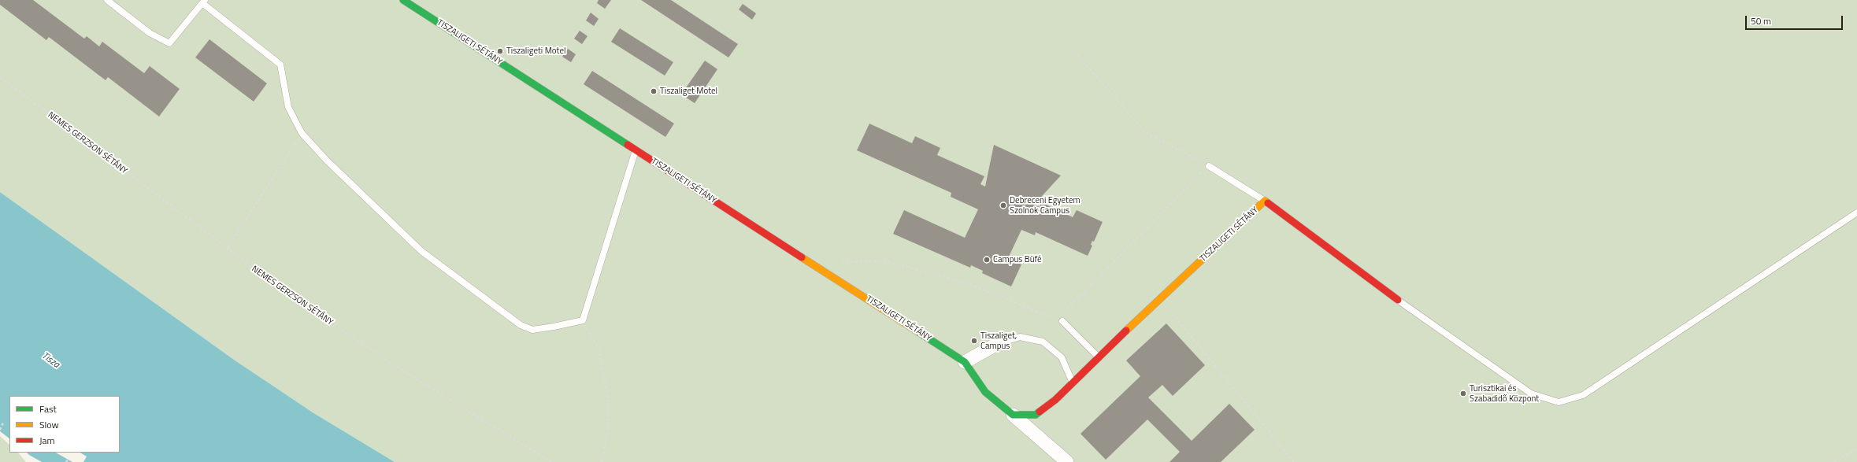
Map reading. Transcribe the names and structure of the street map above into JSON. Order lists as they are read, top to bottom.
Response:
{
  "streets": {
    "street": ["TISZALIGETI SÉTÁNY"],
    "path": ["NEMES GERZSON SÉTÁNY"]
  },
  "water": ["Tisza"],
  "places": [
    "Tiszaligeti Motel",
    "Tiszaliget Motel",
    "Debreceni Egyetem Szolnok Campus",
    "Campus Büfé",
    "Tiszaliget, Campus",
    "Turisztikai és Szabadidő Központ"
  ],
  "legend": ["Fast", "Slow", "Jam"],
  "scale_bar": "50 m"
}
